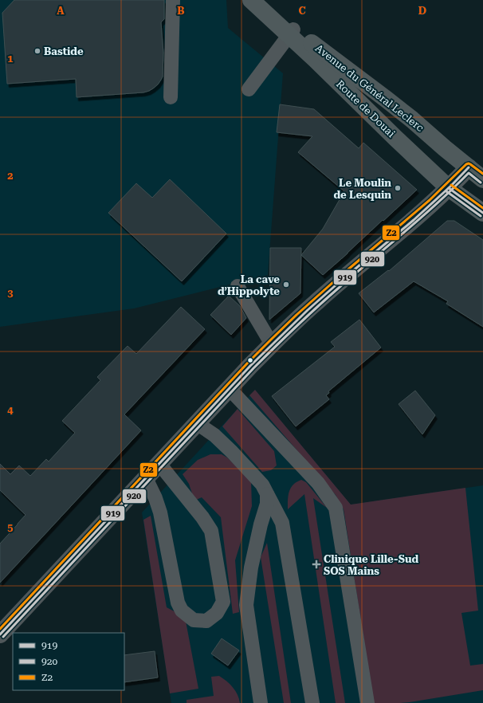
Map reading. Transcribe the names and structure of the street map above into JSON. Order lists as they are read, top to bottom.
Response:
{
  "streets": {
    "main road": ["Avenue du Général Leclerc", "Route de Douai"]
  },
  "crossings": [
    ["Avenue du Général Leclerc", "Route de Douai"]
  ],
  "places": {
    "other": ["Bastide", "Le Moulin de Lesquin", "La cave d’Hippolyte"],
    "health": ["Clinique Lille-Sud SOS Mains"]
  },
  "lines": ["transit line Z2", "transit line 919", "transit line 920"],
  "legend": ["919", "920", "Z2"],
  "grid": {
    "columns": [
      "A",
      "B",
      "C",
      "D"
    ],
    "rows": [
      "1",
      "2",
      "3",
      "4",
      "5"
    ]
  }
}
